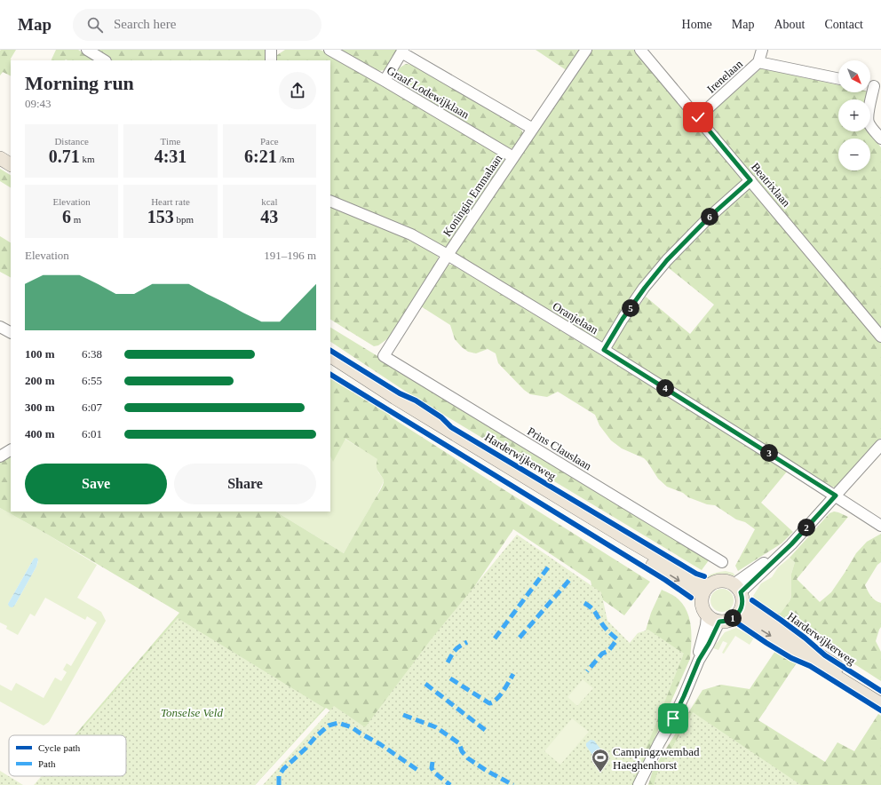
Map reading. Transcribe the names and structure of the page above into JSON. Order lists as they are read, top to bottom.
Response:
{
  "streets": {
    "main road": ["Harderwijkerweg"],
    "street": [
      "Irenelaan",
      "Graaf Lodewijklaan",
      "Beatrixlaan",
      "Koningin Emmalaan",
      "Oranjelaan",
      "Prins Clauslaan"
    ]
  },
  "crossings": [
    ["Irenelaan", "Beatrixlaan"],
    ["Graaf Lodewijklaan", "Koningin Emmalaan"],
    ["Koningin Emmalaan", "Oranjelaan"],
    ["Koningin Emmalaan", "Prins Clauslaan"]
  ],
  "parks": ["Tonselse Veld"],
  "places": {
    "sports": ["Campingzwembad Haeghenhorst"]
  },
  "legend": ["Cycle path", "Path"],
  "north": "bottom right",
  "page": {
    "header": "Map",
    "search": "Search here",
    "nav": [
      "Home",
      "Map",
      "About",
      "Contact"
    ],
    "map_buttons": ["+", "−"],
    "heading": ["Morning run", "09:43"],
    "stats": [
      ["Distance", "0.71 km"],
      ["Time", "4:31"],
      ["Pace", "6:21 /km"],
      ["Elevation", "6 m"],
      ["Heart rate", "153 bpm"],
      ["kcal", "43"]
    ],
    "pins": [
      "6",
      "5",
      "4",
      "3",
      "2",
      "1"
    ],
    "chart": ["Elevation", "191–196 m"],
    "list": [
      {
        "name": "100 m",
        "note": "6:38"
      },
      {
        "name": "200 m",
        "note": "6:55"
      },
      {
        "name": "300 m",
        "note": "6:07"
      },
      {
        "name": "400 m",
        "note": "6:01"
      }
    ],
    "buttons": ["Save", "Share"]
  }
}
